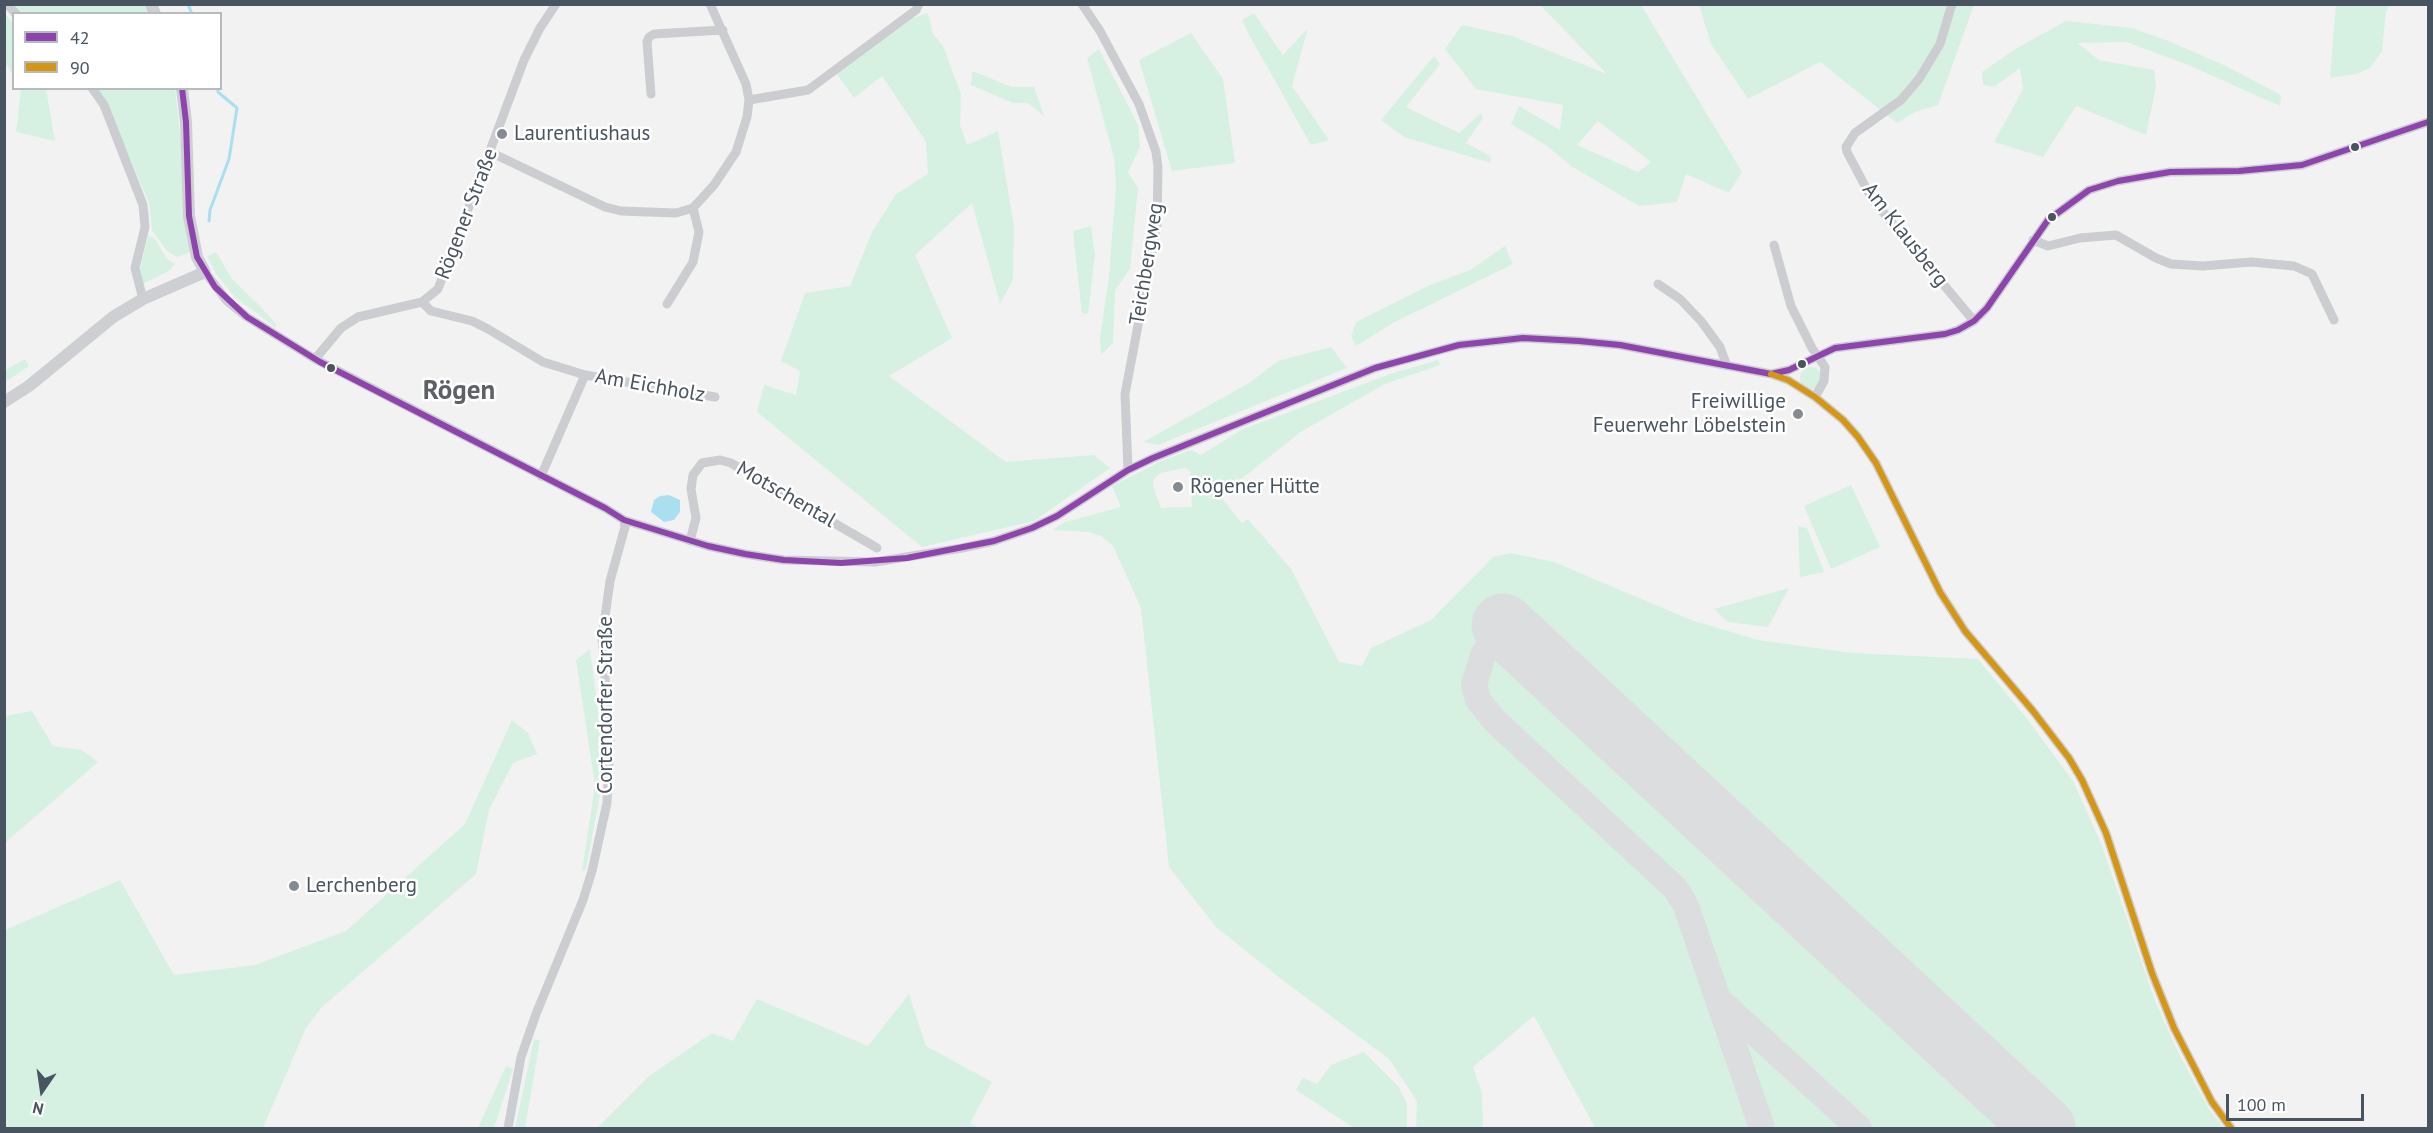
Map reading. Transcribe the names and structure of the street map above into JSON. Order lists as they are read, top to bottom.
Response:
{
  "streets": {
    "street": [
      "Rögener Straße",
      "Am Klausberg",
      "Teichbergweg",
      "Am Eichholz",
      "Motschental",
      "Cortendorfer Straße"
    ]
  },
  "crossings": [
    ["Rögener Straße", "Am Eichholz"]
  ],
  "districts": ["Rögen"],
  "places": [
    "Laurentiushaus",
    "Freiwillige Feuerwehr Löbelstein",
    "Rögener Hütte",
    "Lerchenberg"
  ],
  "lines": ["transit line 42", "transit line 90"],
  "legend": ["42", "90"],
  "scale_bar": "100 m",
  "north": "bottom"
}
